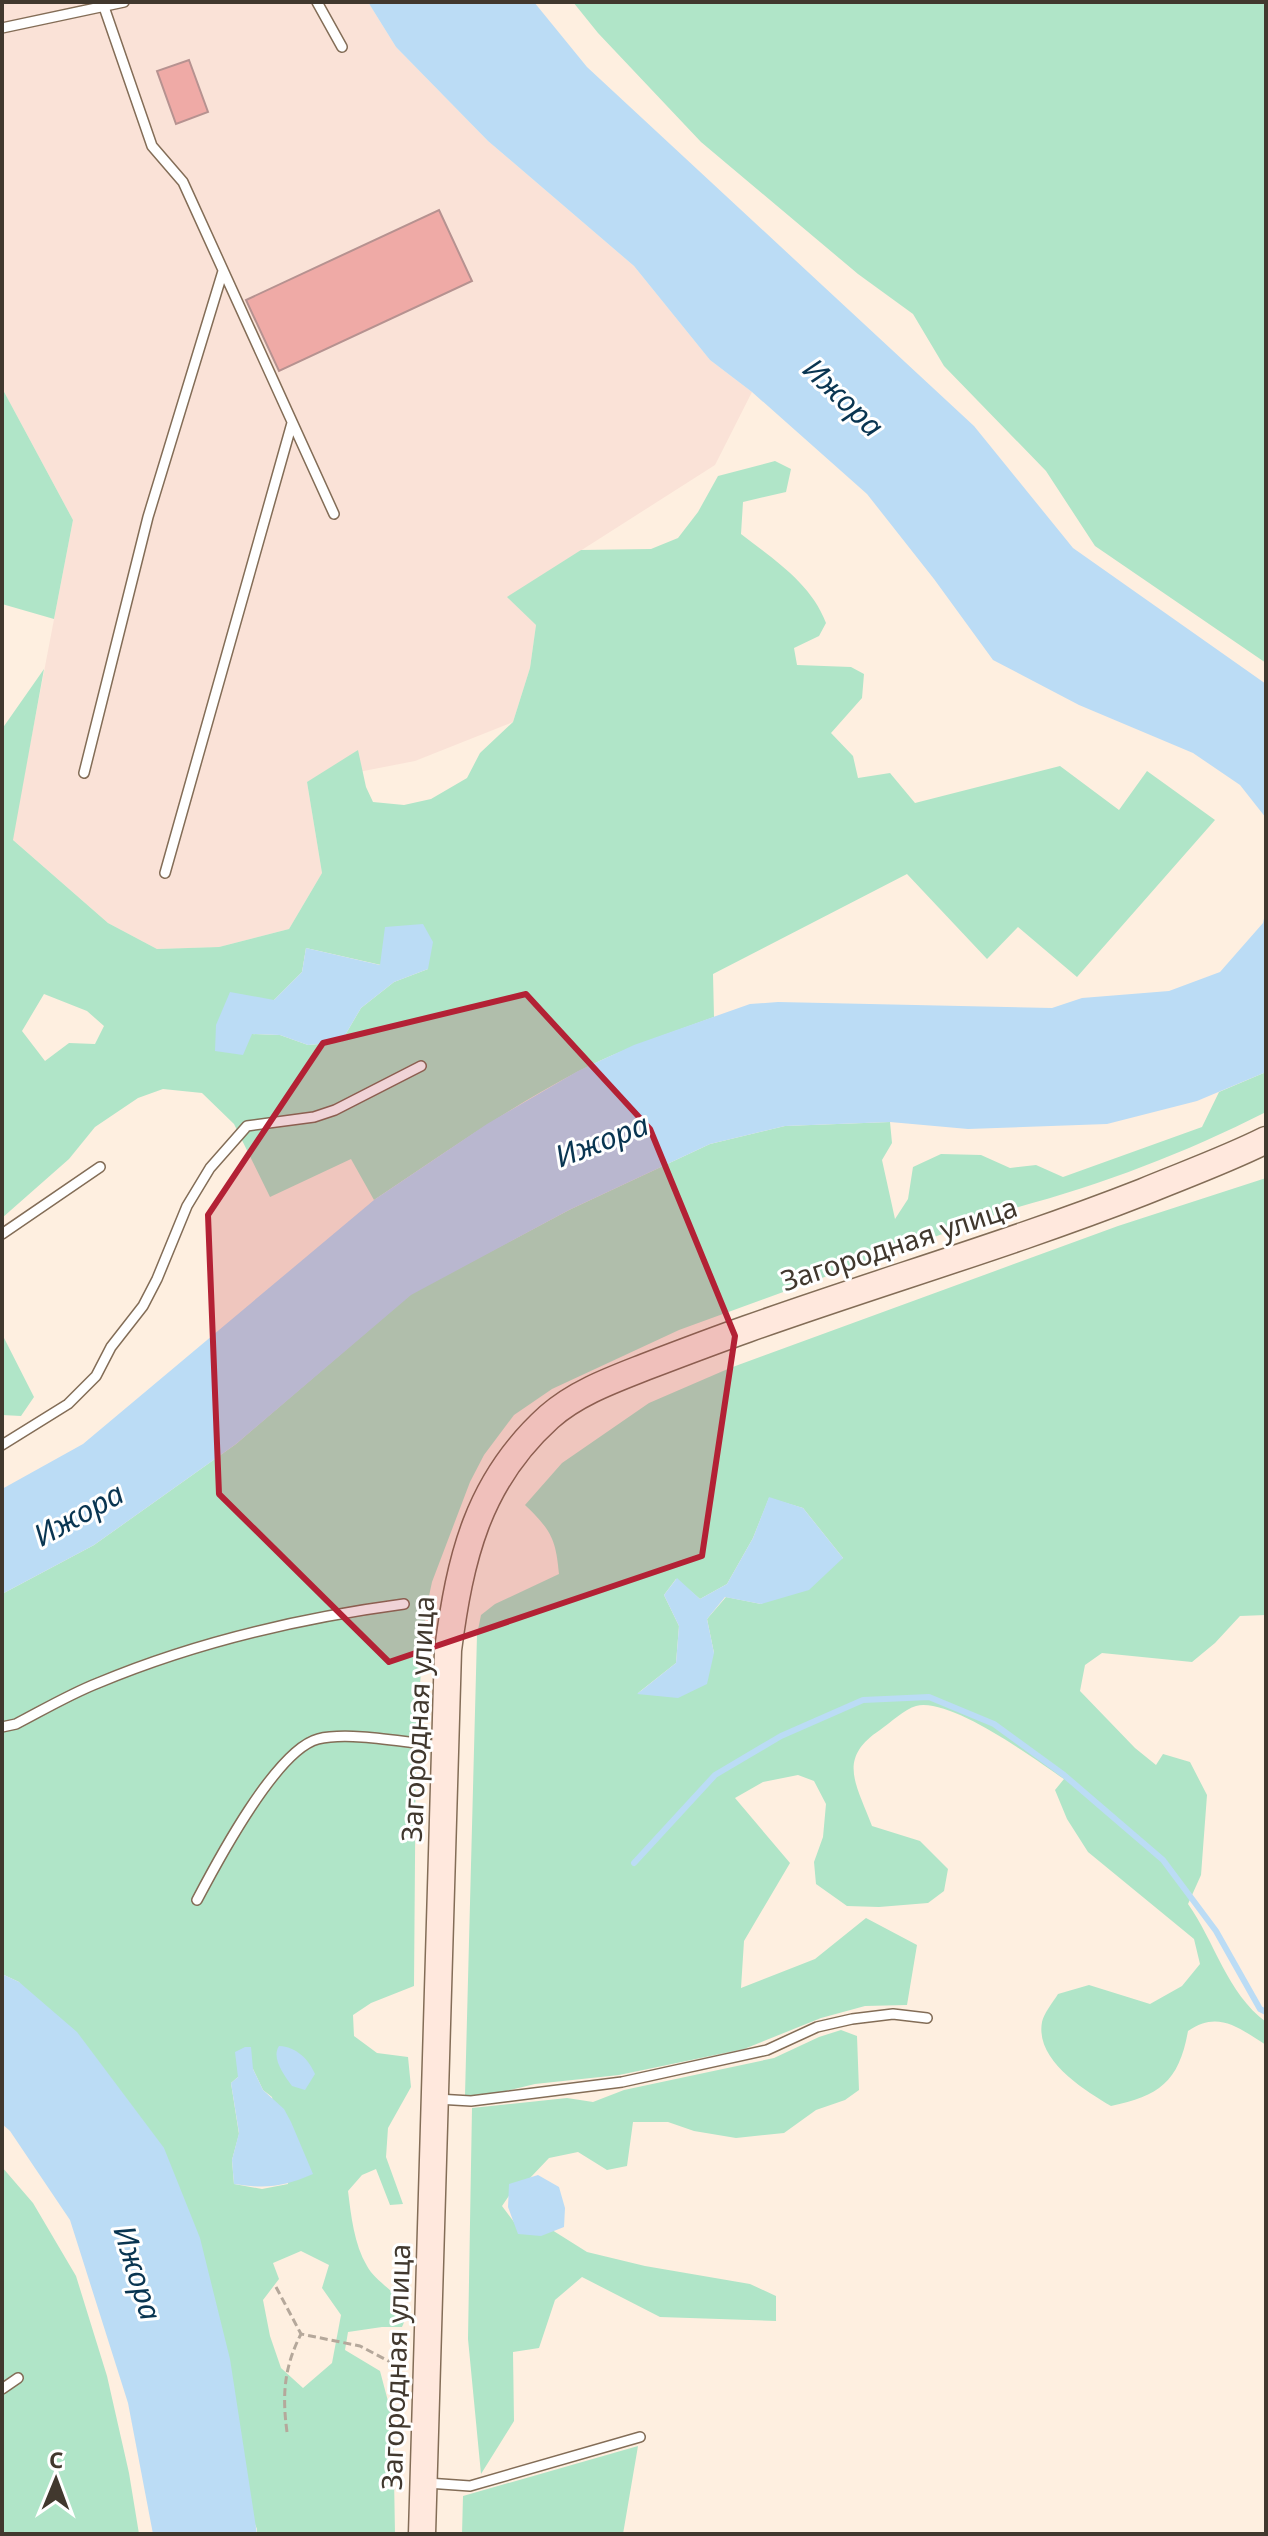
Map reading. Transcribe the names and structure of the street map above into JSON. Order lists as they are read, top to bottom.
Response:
{
  "streets": {
    "main road": ["Загородная улица"]
  },
  "water": ["Ижора"],
  "north": "top"
}
